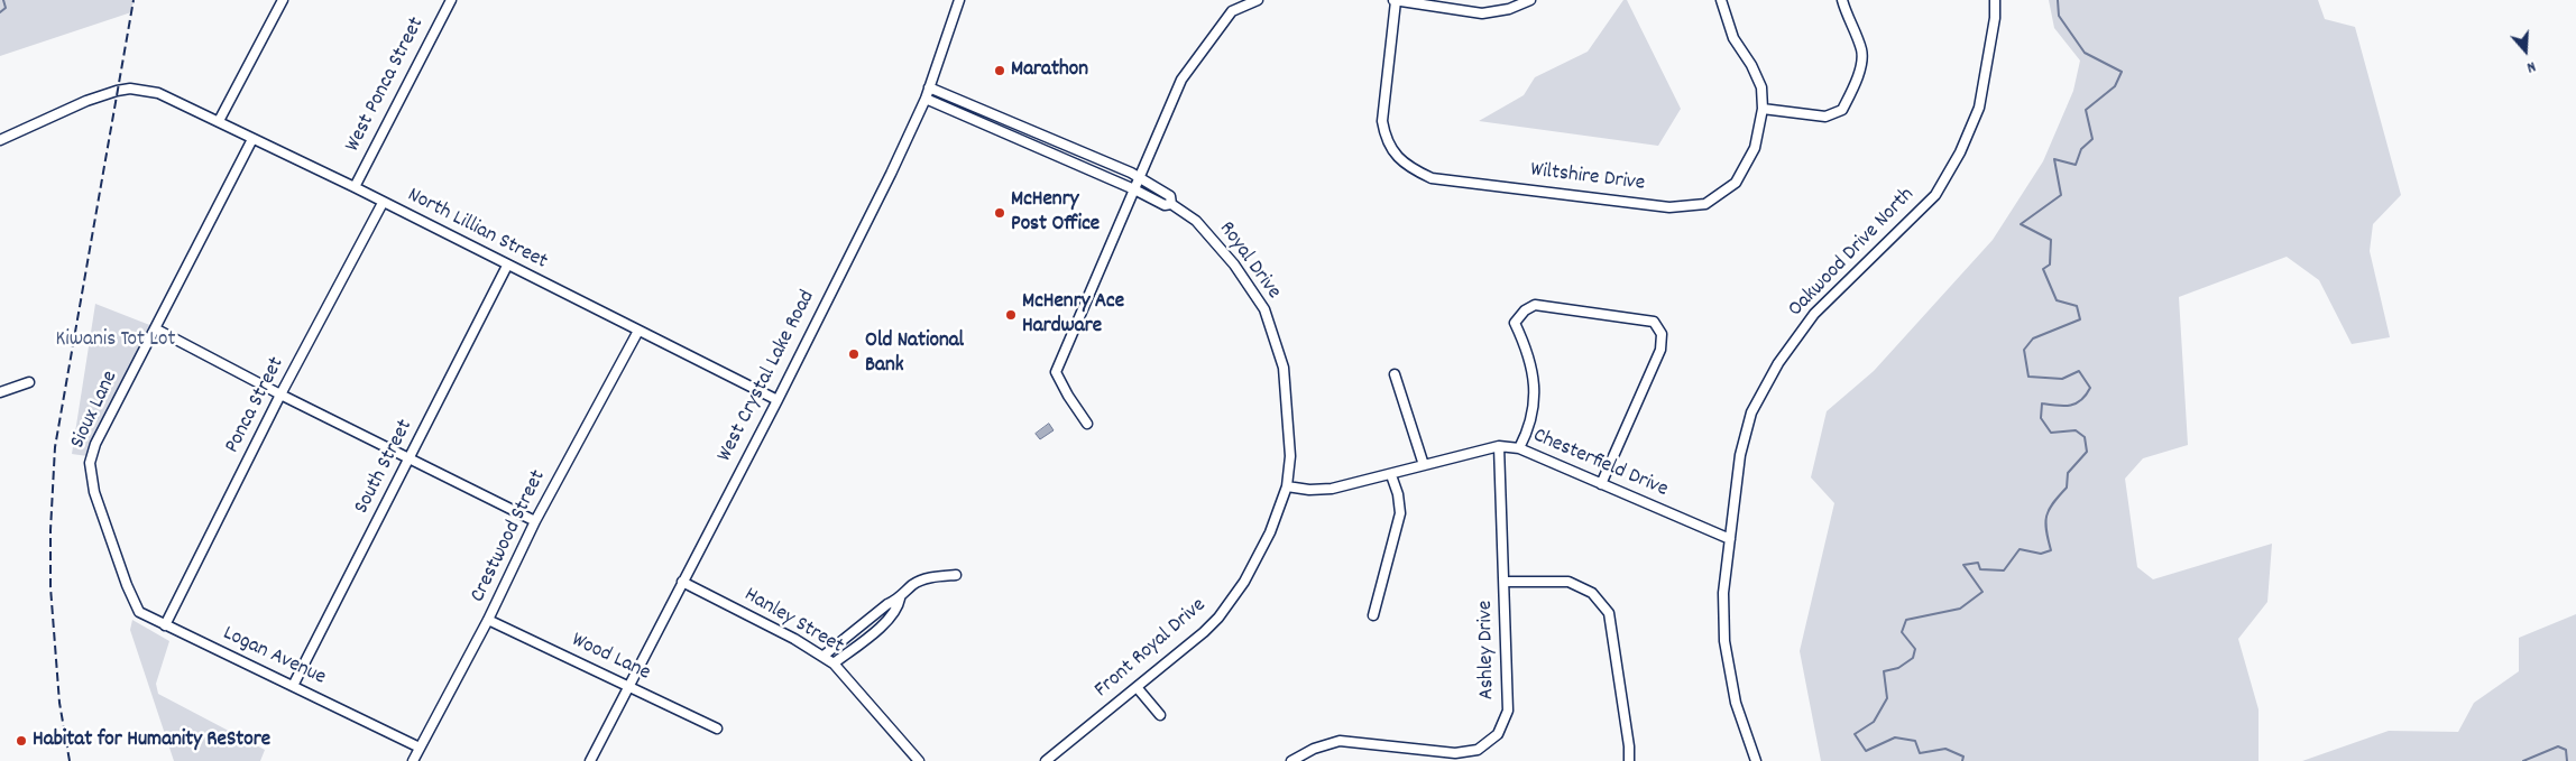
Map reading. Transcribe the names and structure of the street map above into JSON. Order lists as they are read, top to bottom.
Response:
{
  "streets": {
    "street": [
      "West Ponca Street",
      "Wiltshire Drive",
      "North Lillian Street",
      "Oakwood Drive North",
      "Royal Drive",
      "West Crystal Lake Road",
      "Ponca Street",
      "Sioux Lane",
      "Chesterfield Drive",
      "South Street",
      "Crestwood Street",
      "Hanley Street",
      "Front Royal Drive",
      "Ashley Drive",
      "Logan Avenue",
      "Wood Lane"
    ]
  },
  "crossings": [
    ["West Ponca Street", "North Lillian Street"],
    ["North Lillian Street", "West Crystal Lake Road"],
    ["North Lillian Street", "Ponca Street"],
    ["North Lillian Street", "Sioux Lane"],
    ["North Lillian Street", "South Street"],
    ["North Lillian Street", "Crestwood Street"],
    ["Oakwood Drive North", "Chesterfield Drive"],
    ["Royal Drive", "West Crystal Lake Road"],
    ["Royal Drive", "Chesterfield Drive"],
    ["Royal Drive", "Front Royal Drive"],
    ["West Crystal Lake Road", "Hanley Street"],
    ["West Crystal Lake Road", "Wood Lane"],
    ["Ponca Street", "Logan Avenue"],
    ["Sioux Lane", "Logan Avenue"],
    ["Chesterfield Drive", "Front Royal Drive"],
    ["Chesterfield Drive", "Ashley Drive"],
    ["South Street", "Logan Avenue"],
    ["Crestwood Street", "Logan Avenue"],
    ["Crestwood Street", "Wood Lane"]
  ],
  "parks": ["Kiwanis Tot Lot"],
  "places": [
    "Marathon",
    "McHenry Post Office",
    "McHenry Ace Hardware",
    "Old National Bank",
    "Habitat for Humanity ReStore"
  ],
  "north": "bottom"
}
